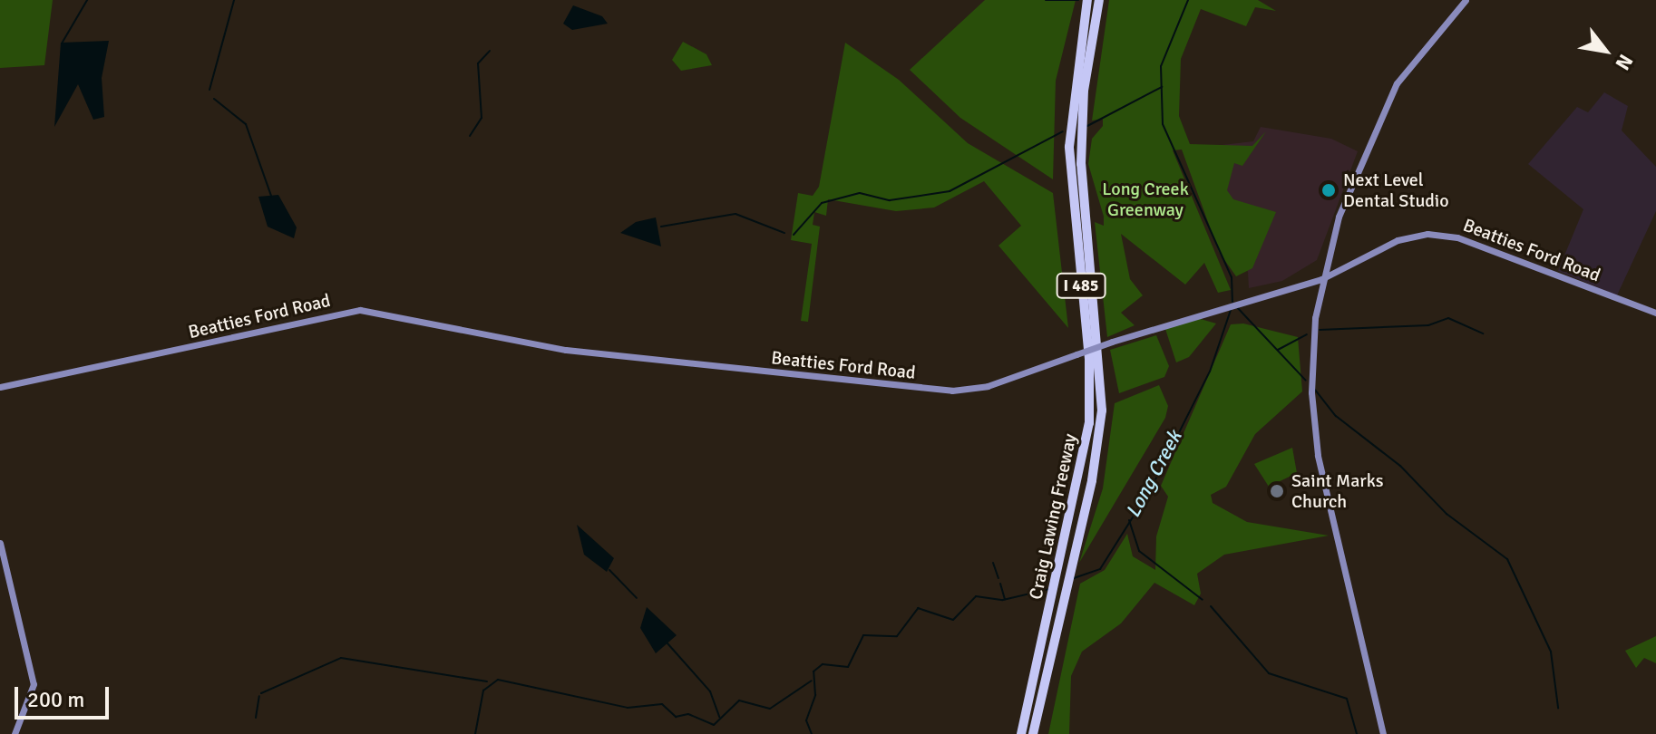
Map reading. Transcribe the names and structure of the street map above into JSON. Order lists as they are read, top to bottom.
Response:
{
  "streets": {
    "highway": ["I 485", "Craig Lawing Freeway"],
    "main road": ["Beatties Ford Road"]
  },
  "water": ["Long Creek"],
  "parks": ["Long Creek Greenway"],
  "places": ["Next Level Dental Studio", "Saint Marks Church"],
  "scale_bar": "200 m",
  "north": "bottom right"
}
